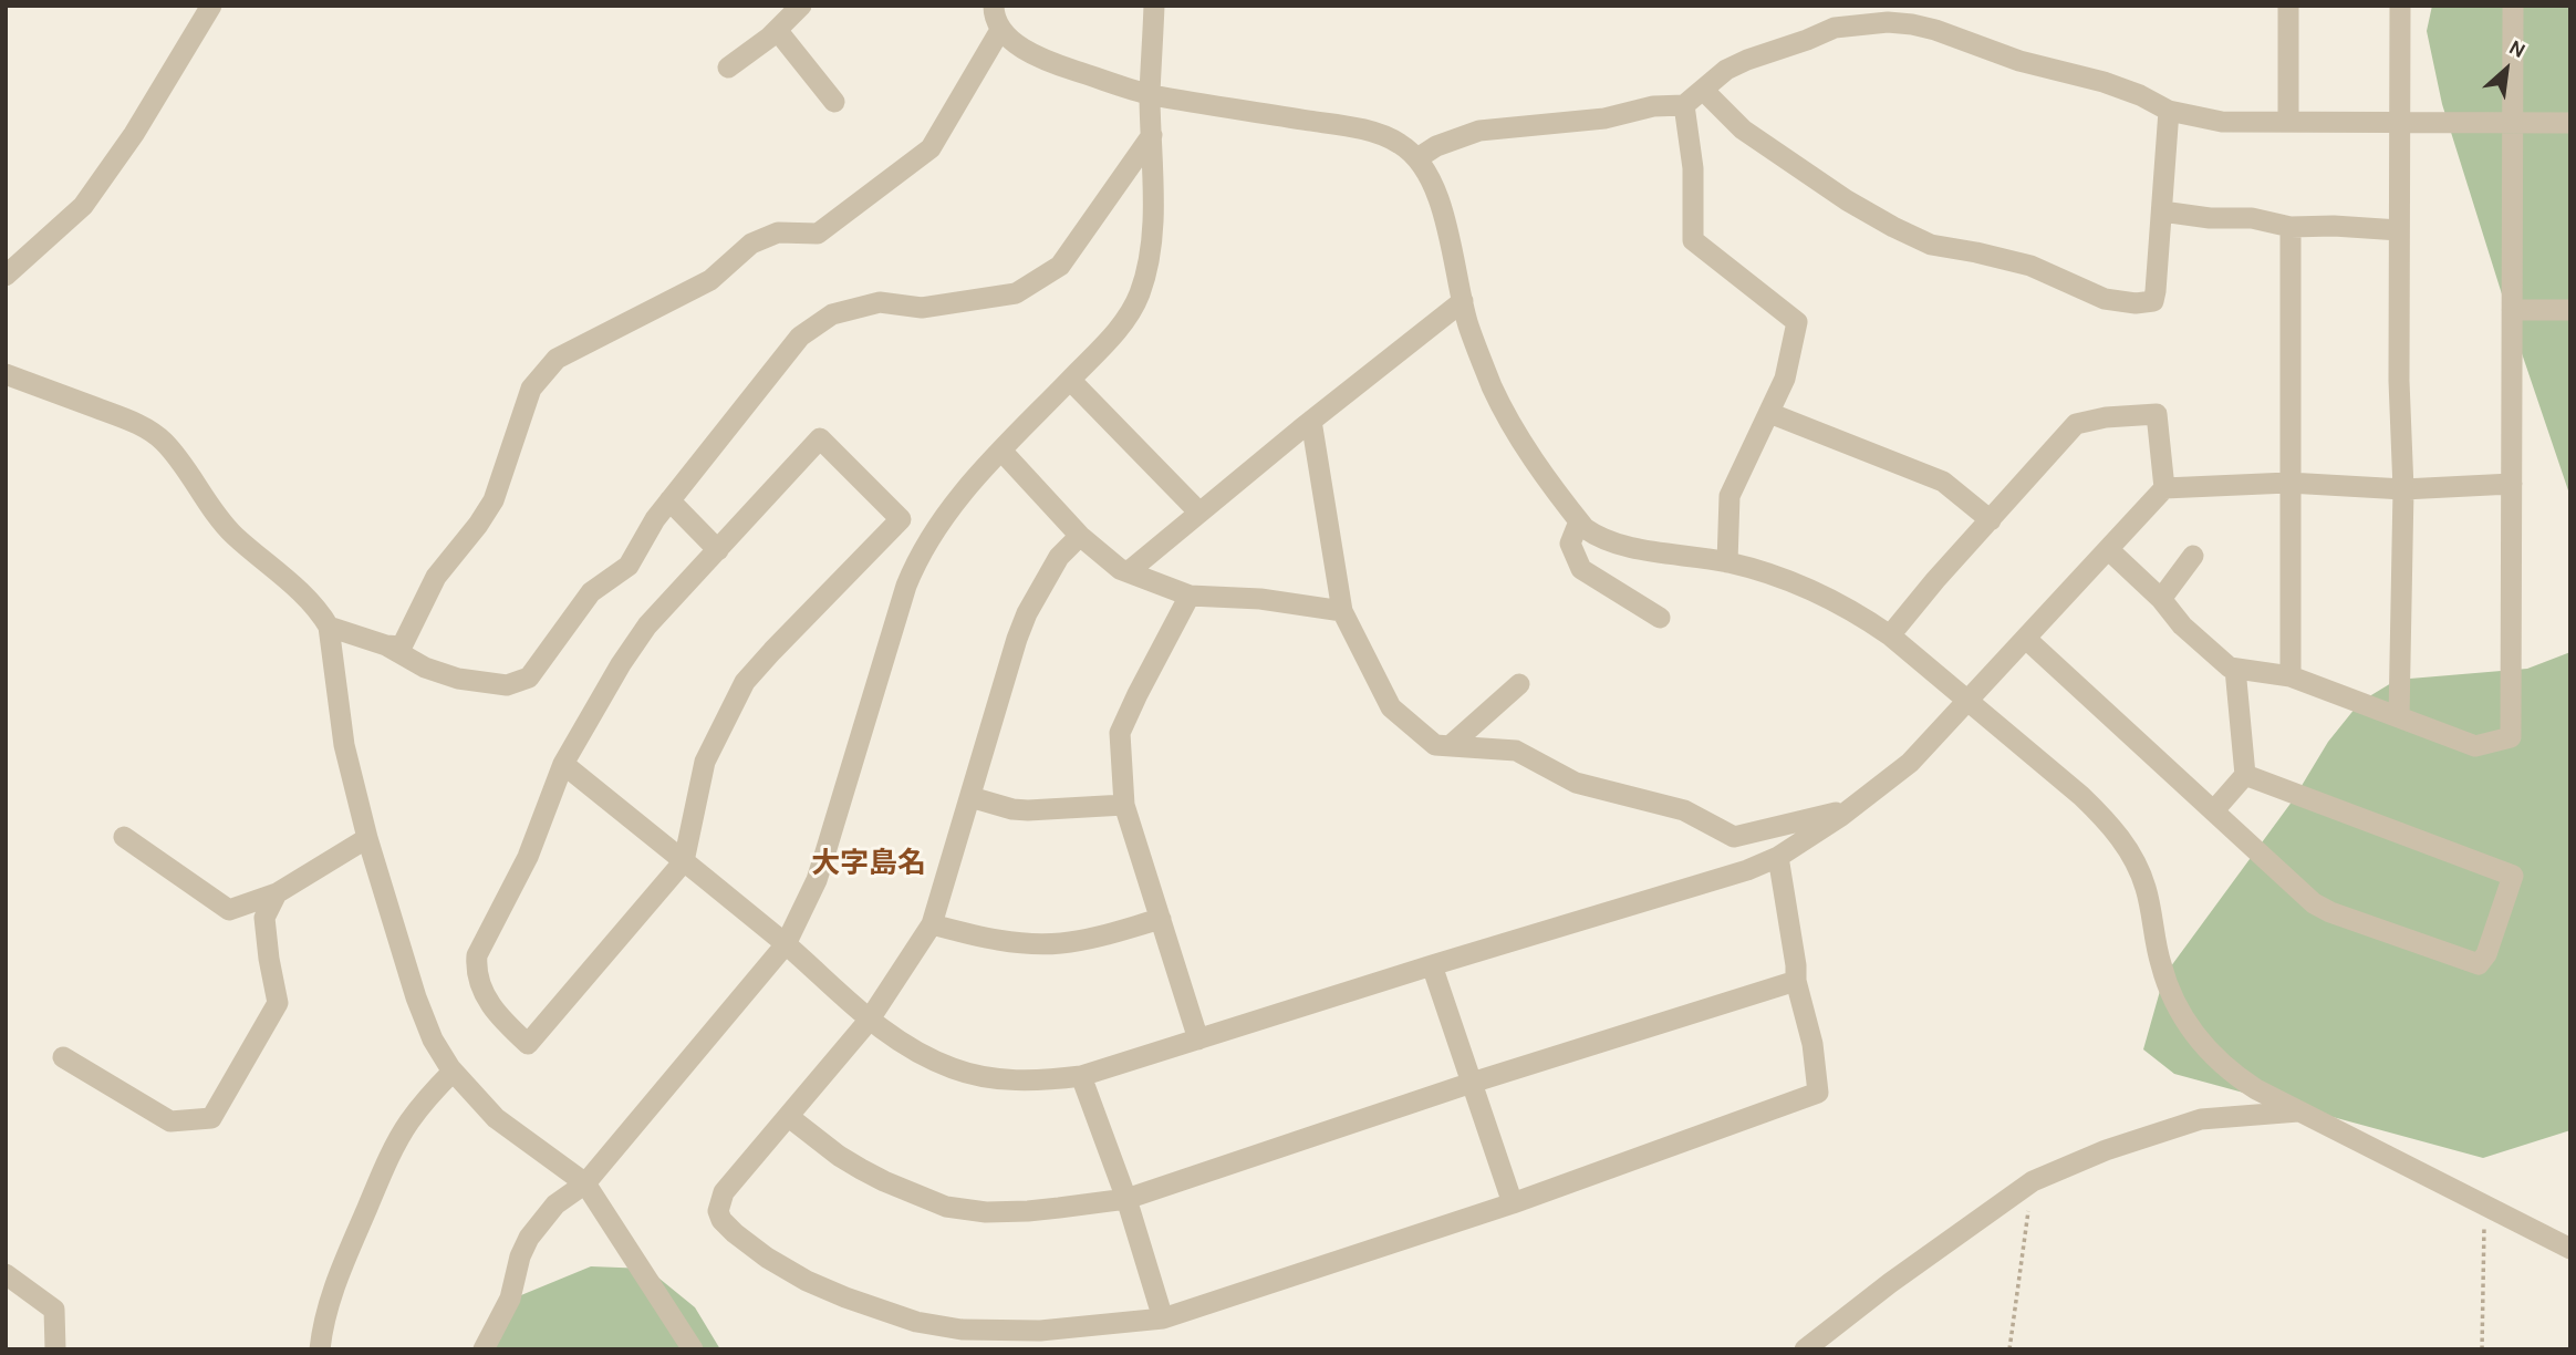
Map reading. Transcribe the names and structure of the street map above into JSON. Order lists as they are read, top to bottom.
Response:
{
  "districts": ["大字島名"],
  "north": "top right"
}
